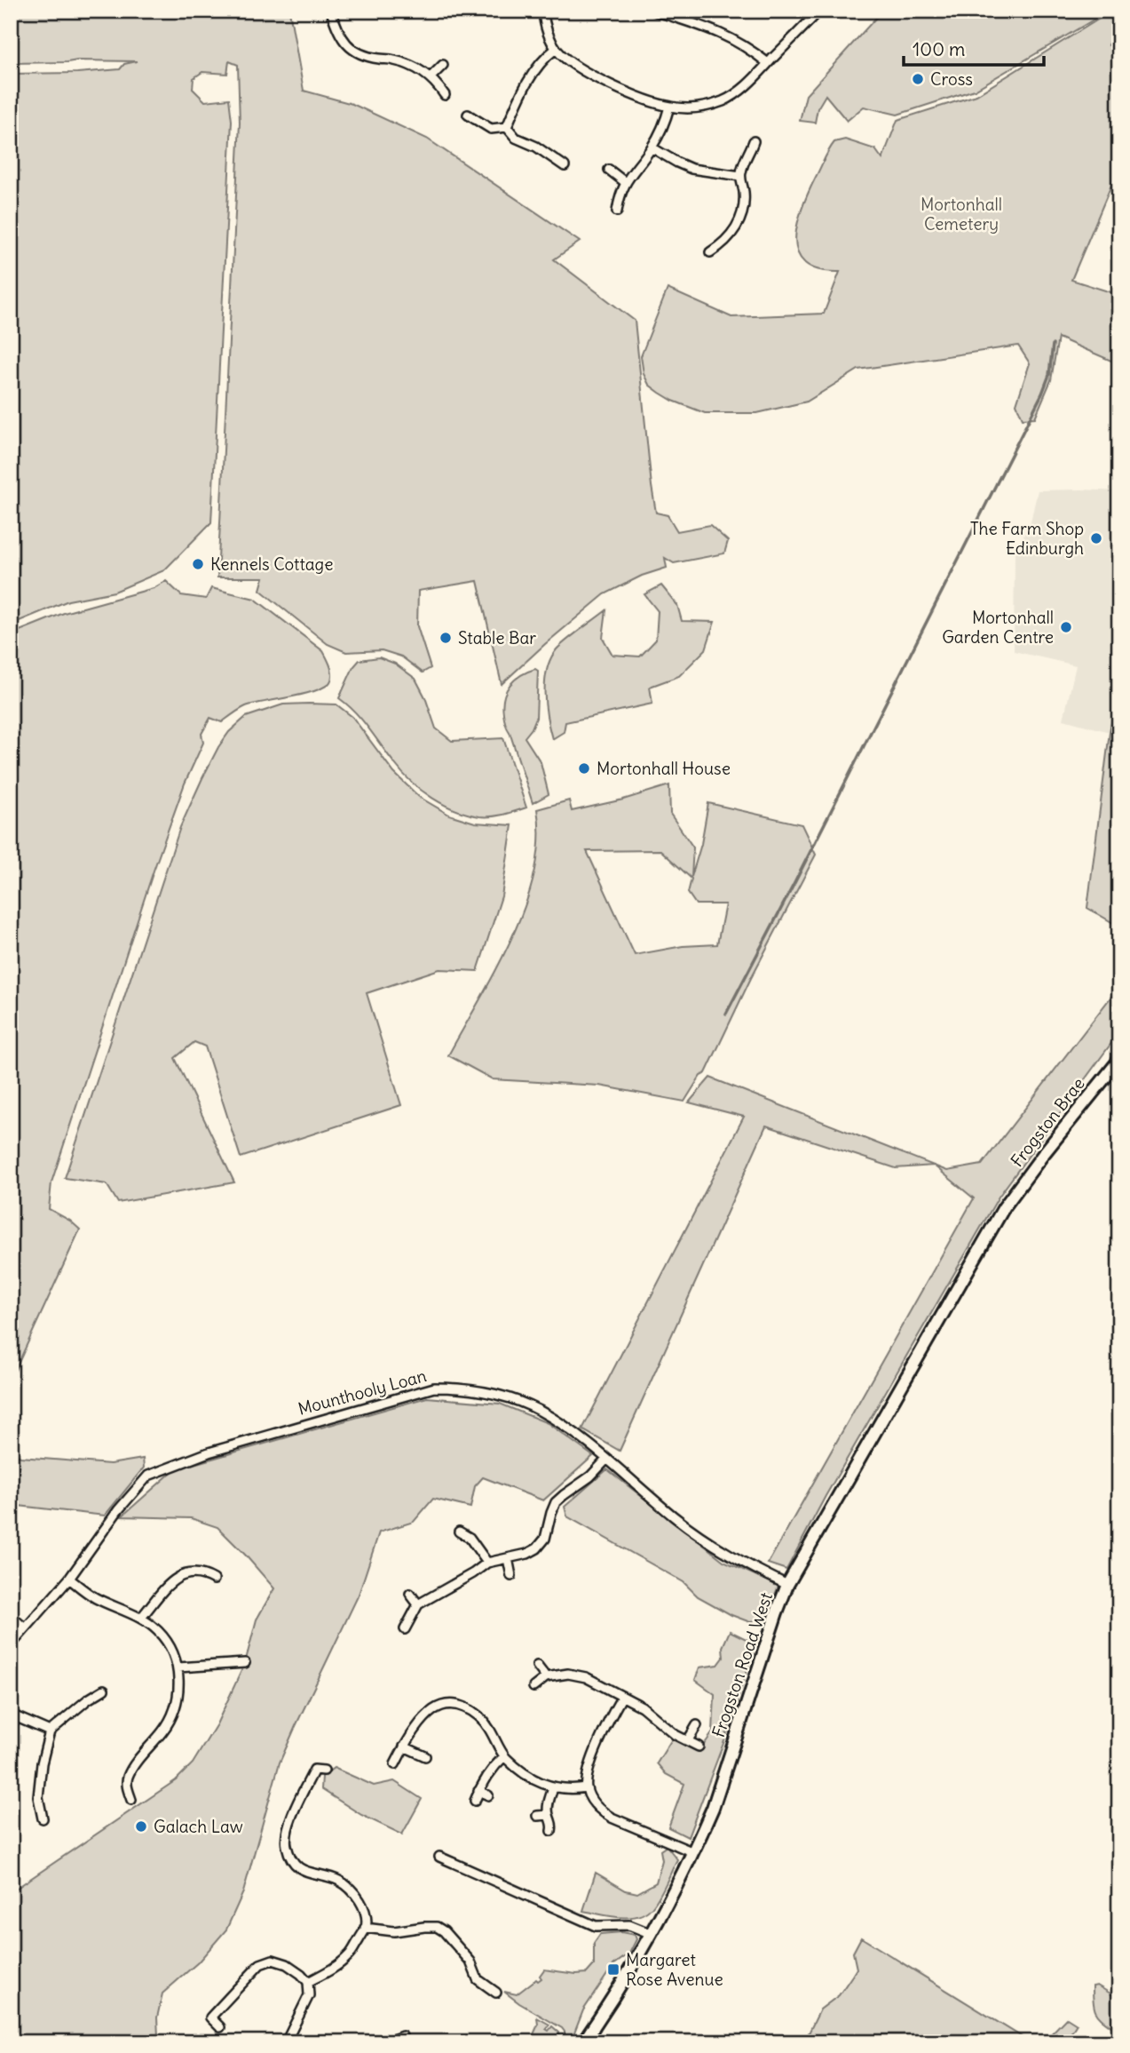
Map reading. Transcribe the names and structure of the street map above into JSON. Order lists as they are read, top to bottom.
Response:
{
  "streets": {
    "main road": ["Frogston Brae", "Frogston Road West"],
    "street": ["Mounthooly Loan"]
  },
  "crossings": [
    ["Frogston Brae", "Frogston Road West"],
    ["Mounthooly Loan", "Frogston Road West"]
  ],
  "parks": ["Mortonhall Cemetery"],
  "places": {
    "other": [
      "Cross",
      "The Farm Shop Edinburgh",
      "Kennels Cottage",
      "Mortonhall Garden Centre",
      "Stable Bar",
      "Mortonhall House",
      "Galach Law"
    ],
    "transit": ["Margaret Rose Avenue"]
  },
  "scale_bar": "100 m"
}
